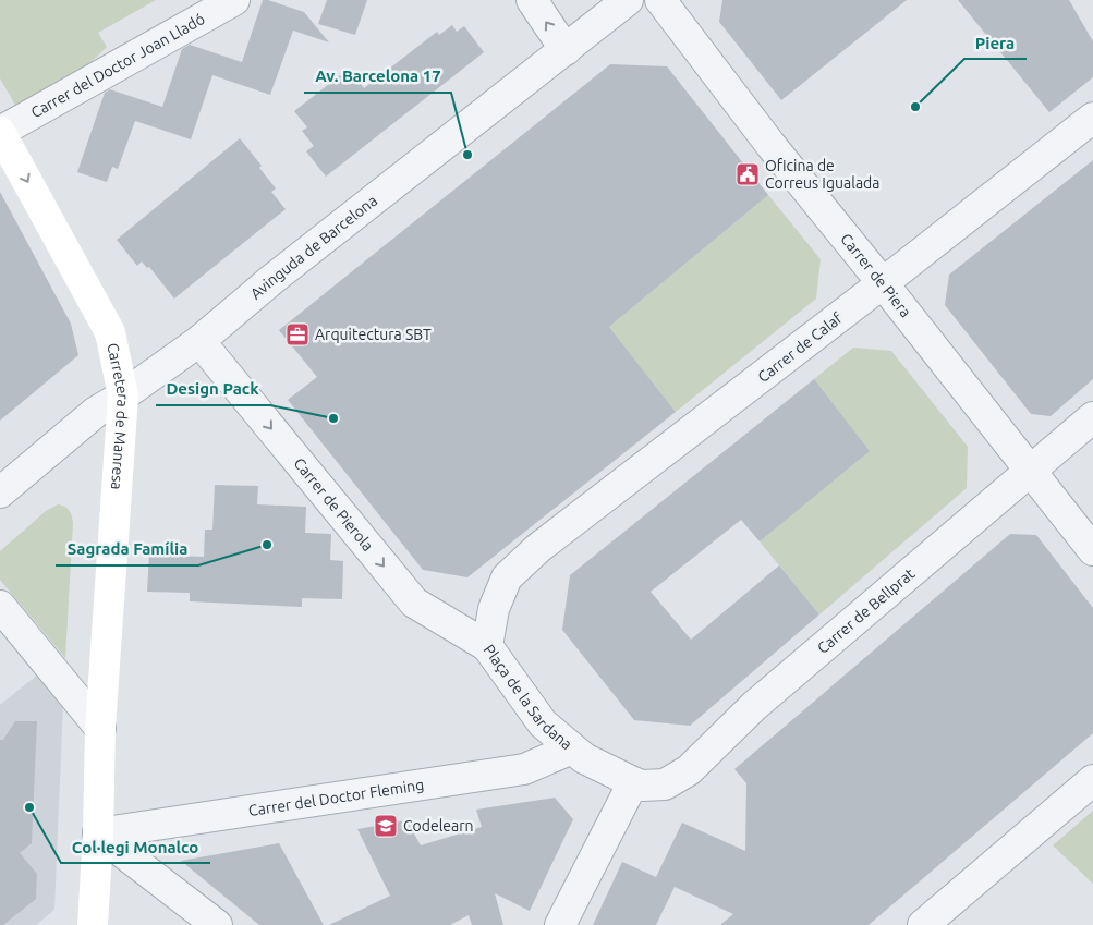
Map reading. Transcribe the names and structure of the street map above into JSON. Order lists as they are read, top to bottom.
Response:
{
  "streets": {
    "street": [
      "Carrer del Doctor Joan Lladó",
      "Avinguda de Barcelona",
      "Carrer de Piera",
      "Carrer de Calaf",
      "Carretera de Manresa",
      "Carrer de Pierola",
      "Carrer de Bellprat",
      "Plaça de la Sardana",
      "Carrer del Doctor Fleming"
    ]
  },
  "crossings": [
    ["Carrer del Doctor Joan Lladó", "Carretera de Manresa"],
    ["Avinguda de Barcelona", "Carretera de Manresa"],
    ["Avinguda de Barcelona", "Carrer de Pierola"],
    ["Carrer de Piera", "Carrer de Calaf"],
    ["Carrer de Piera", "Carrer de Bellprat"],
    ["Carrer de Calaf", "Plaça de la Sardana"],
    ["Carretera de Manresa", "Carrer del Doctor Fleming"],
    ["Carrer de Pierola", "Plaça de la Sardana"],
    ["Carrer de Bellprat", "Plaça de la Sardana"],
    ["Plaça de la Sardana", "Carrer del Doctor Fleming"]
  ],
  "one_way": ["Carretera de Manresa", "Carrer de Pierola"],
  "places": {
    "other": [
      "Piera",
      "Av. Barcelona 17",
      "Design Pack",
      "Sagrada Família",
      "Col·legi Monalco"
    ],
    "public building": ["Oficina de Correus Igualada"],
    "office": ["Arquitectura SBT"],
    "school or university": ["Codelearn"]
  }
}
